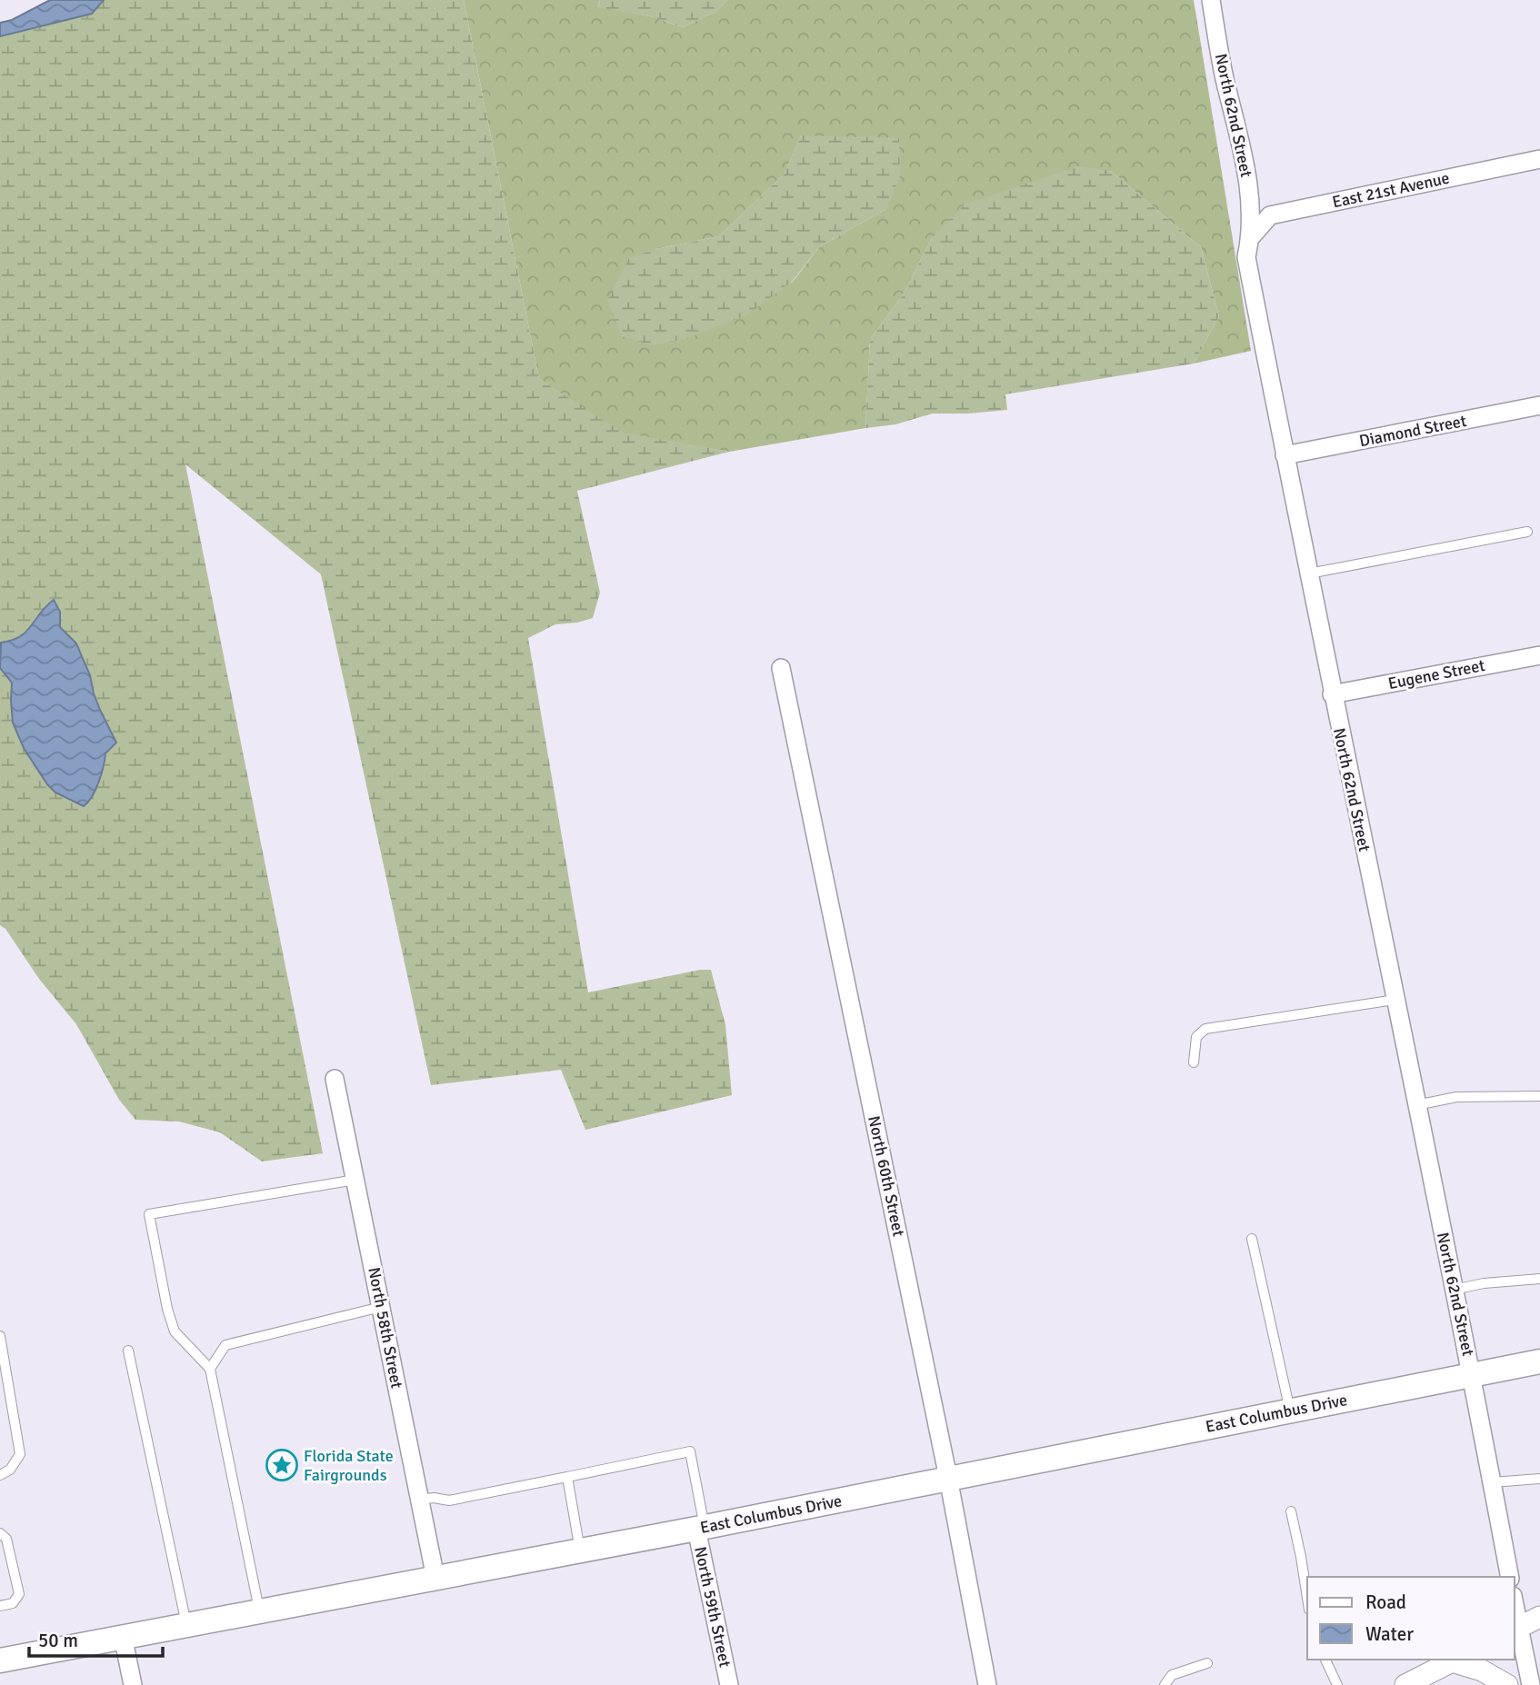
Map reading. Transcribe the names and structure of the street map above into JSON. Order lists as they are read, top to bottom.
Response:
{
  "streets": {
    "main road": ["East Columbus Drive"],
    "street": [
      "North 62nd Street",
      "East 21st Avenue",
      "Diamond Street",
      "Eugene Street",
      "North 60th Street",
      "North 58th Street",
      "North 59th Street"
    ]
  },
  "crossings": [
    ["North 62nd Street", "East 21st Avenue"],
    ["North 62nd Street", "Diamond Street"],
    ["North 62nd Street", "Eugene Street"],
    ["North 62nd Street", "East Columbus Drive"],
    ["North 60th Street", "East Columbus Drive"],
    ["North 58th Street", "East Columbus Drive"],
    ["East Columbus Drive", "North 59th Street"]
  ],
  "places": {
    "place": ["Florida State Fairgrounds"]
  },
  "legend": ["Road", "Water"],
  "scale_bar": "50 m"
}
